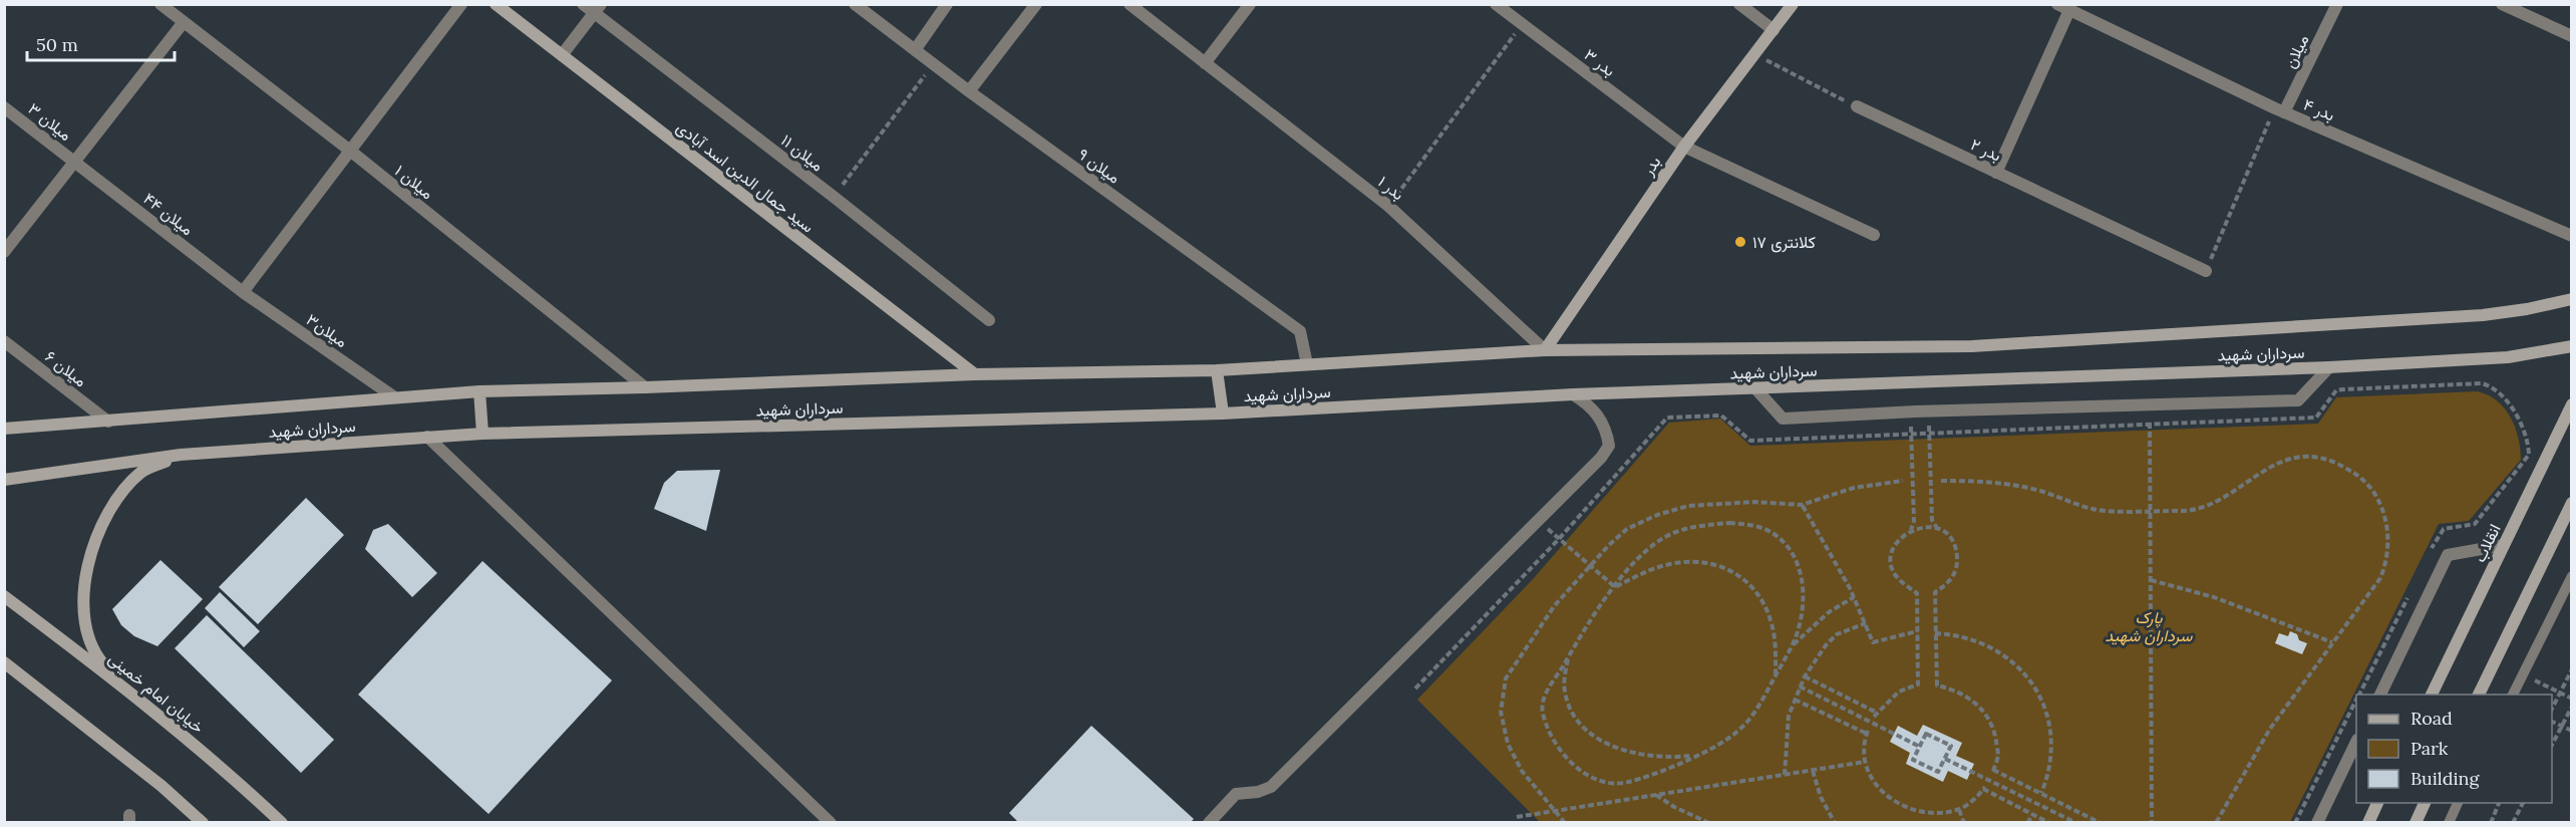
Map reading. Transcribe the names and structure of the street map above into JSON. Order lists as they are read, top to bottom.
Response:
{
  "streets": {
    "street": [
      "میلان",
      "بدر ۳",
      "بدر ۴",
      "میلان ۳",
      "بدر ۲",
      "میلان ۱۱",
      "میلان ۹",
      "بدر",
      "سید جمال الدین اسد آبادی",
      "میلان ۱",
      "بدر ۱",
      "میلان ۴۴",
      "میلان۳",
      "سرداران شهید",
      "میلان ۶",
      "انقلاب",
      "خیابان امام خمینی"
    ]
  },
  "crossings": [
    ["میلان", "بدر ۴"],
    ["بدر ۳", "بدر"],
    ["میلان ۳", "میلان ۴۴"],
    ["میلان ۹", "سرداران شهید"],
    ["بدر", "بدر ۱"],
    ["بدر", "سرداران شهید"],
    ["سید جمال الدین اسد آبادی", "سرداران شهید"],
    ["میلان ۱", "سرداران شهید"],
    ["بدر ۱", "سرداران شهید"],
    ["میلان ۴۴", "میلان۳"],
    ["میلان۳", "سرداران شهید"],
    ["سرداران شهید", "میلان ۶"]
  ],
  "parks": ["پارک سرداران شهید"],
  "places": ["کلانتری ۱۷"],
  "legend": ["Road", "Park", "Building"],
  "scale_bar": "50 m"
}
